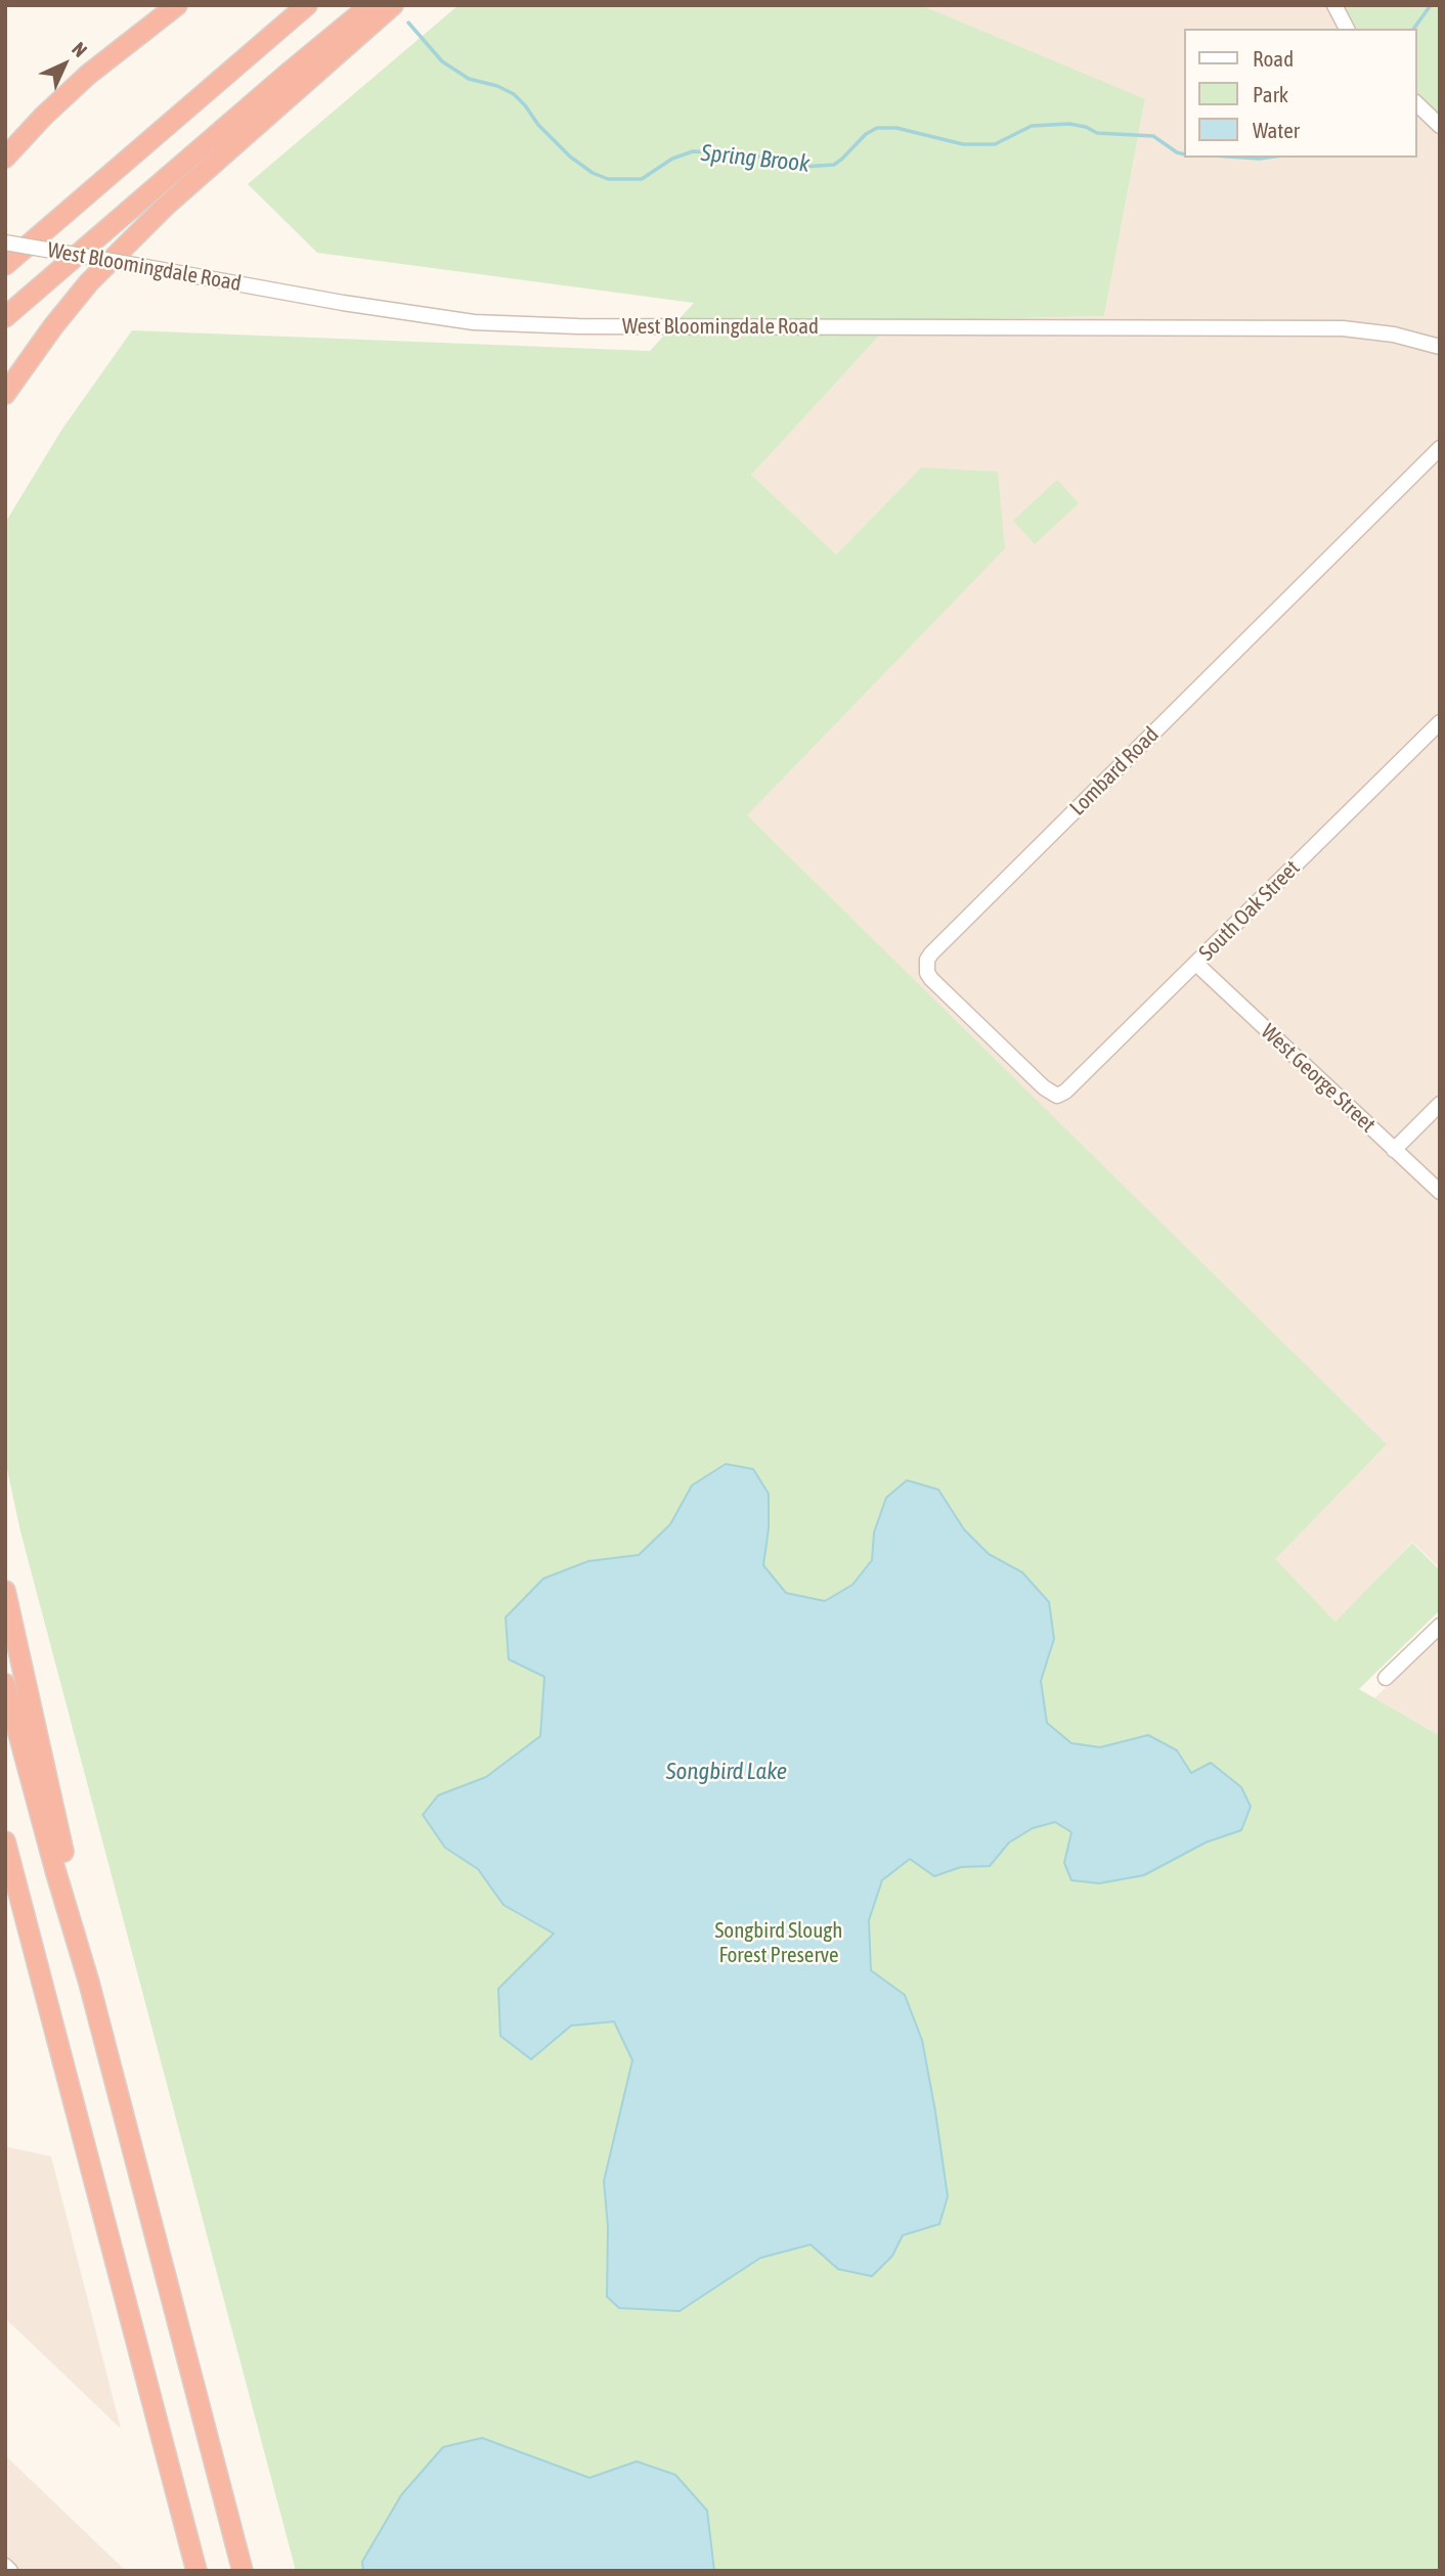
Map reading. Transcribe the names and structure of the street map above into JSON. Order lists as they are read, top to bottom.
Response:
{
  "streets": {
    "street": [
      "West Bloomingdale Road",
      "Lombard Road",
      "South Oak Street",
      "West George Street"
    ]
  },
  "crossings": [
    ["Lombard Road", "South Oak Street"],
    ["South Oak Street", "West George Street"]
  ],
  "water": ["Spring Brook", "Songbird Lake"],
  "parks": ["Songbird Slough Forest Preserve"],
  "legend": ["Road", "Park", "Water"],
  "north": "top right"
}
